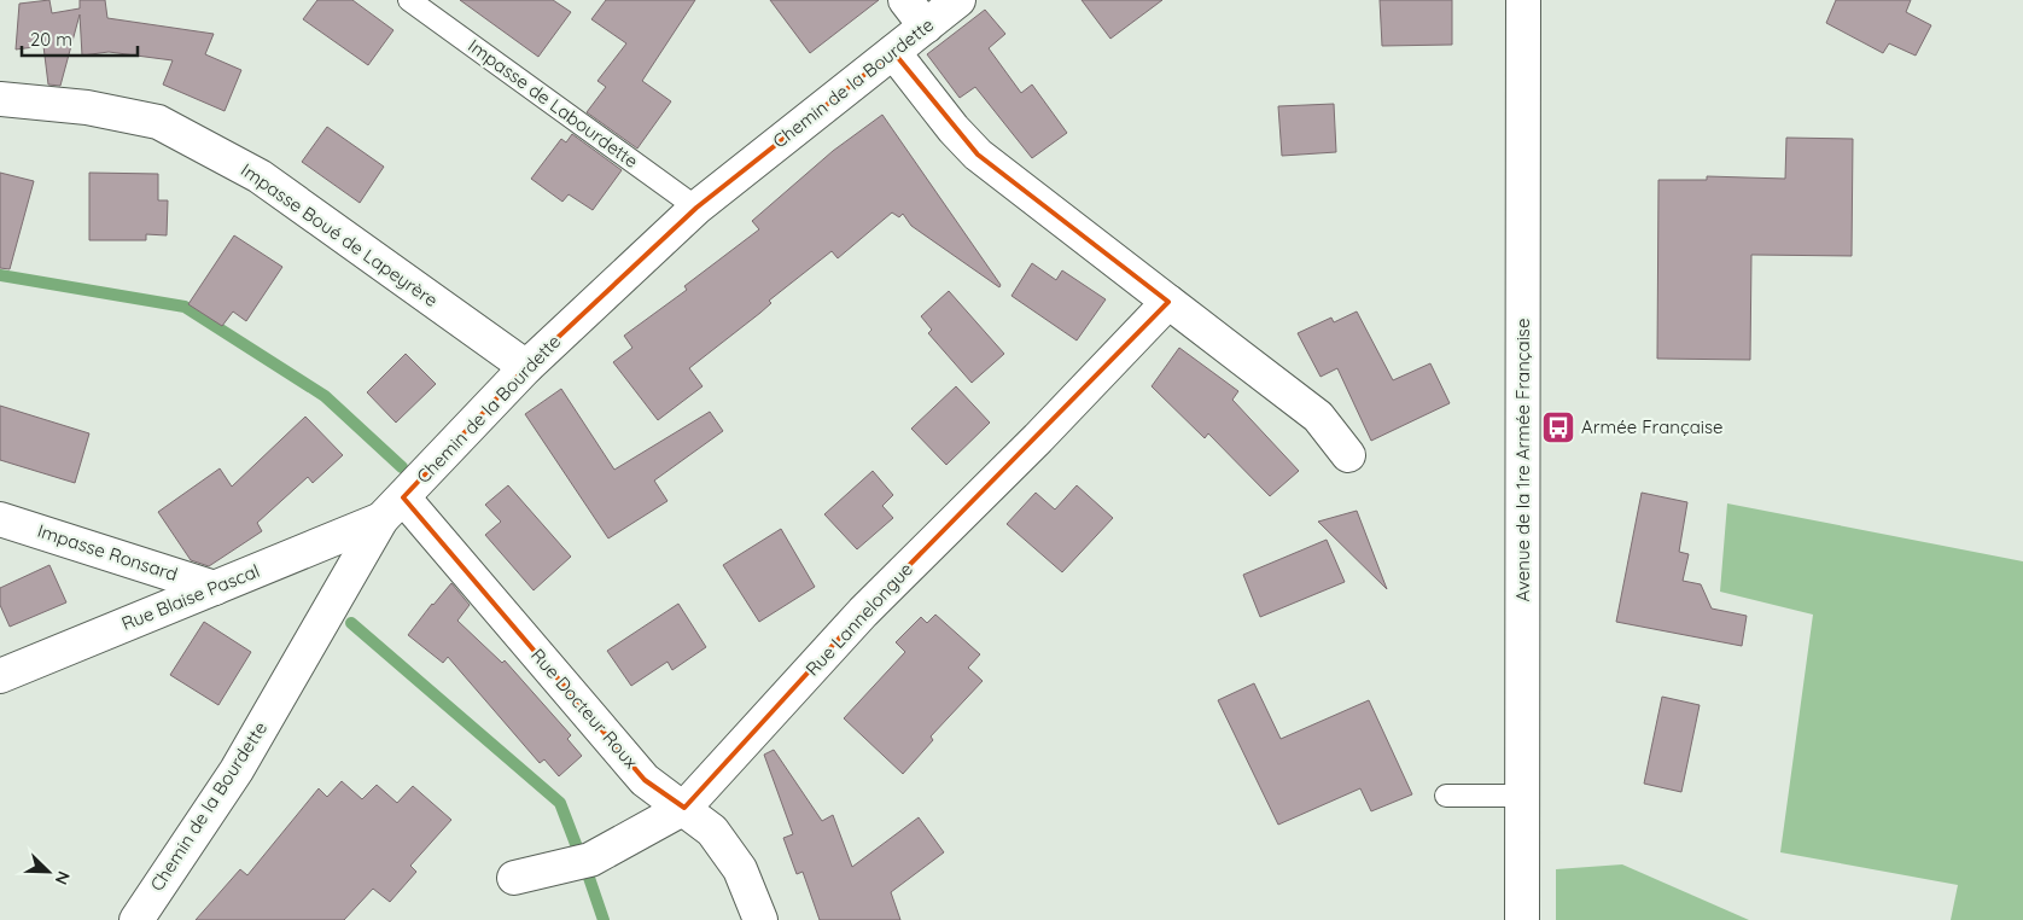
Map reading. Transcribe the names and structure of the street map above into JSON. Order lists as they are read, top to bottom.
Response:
{
  "streets": {
    "street": [
      "Chemin de la Bourdette",
      "Impasse Boué de Lapeyrère",
      "Avenue de la 1re Armée Française",
      "Impasse Ronsard",
      "Rue Blaise Pascal",
      "Rue Lannelongue",
      "Rue Docteur Roux"
    ],
    "lane": ["Impasse de Labourdette"]
  },
  "crossings": [
    ["Chemin de la Bourdette", "Impasse de Labourdette"],
    ["Chemin de la Bourdette", "Impasse Boué de Lapeyrère"],
    ["Chemin de la Bourdette", "Rue Blaise Pascal"],
    ["Chemin de la Bourdette", "Rue Docteur Roux"],
    ["Impasse Ronsard", "Rue Blaise Pascal"],
    ["Rue Blaise Pascal", "Rue Docteur Roux"],
    ["Rue Lannelongue", "Rue Docteur Roux"]
  ],
  "places": {
    "bus stop": ["Armée Française"]
  },
  "scale_bar": "20 m",
  "north": "bottom right"
}
